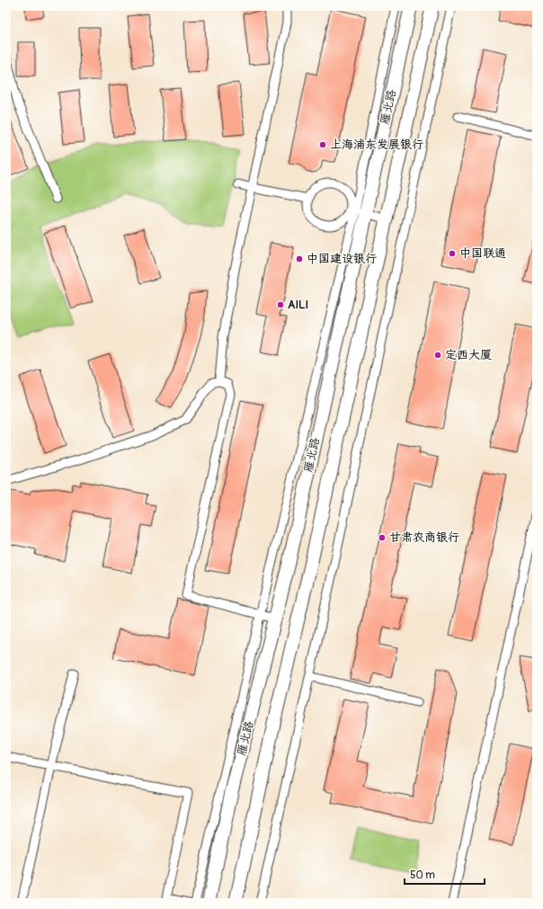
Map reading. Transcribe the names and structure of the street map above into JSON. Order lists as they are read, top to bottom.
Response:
{
  "streets": {
    "main road": ["雁北路"]
  },
  "places": [
    "上海浦东发展银行",
    "中国联通",
    "中国建设银行",
    "AILI",
    "定西大厦",
    "甘肃农商银行"
  ],
  "scale_bar": "50 m"
}
